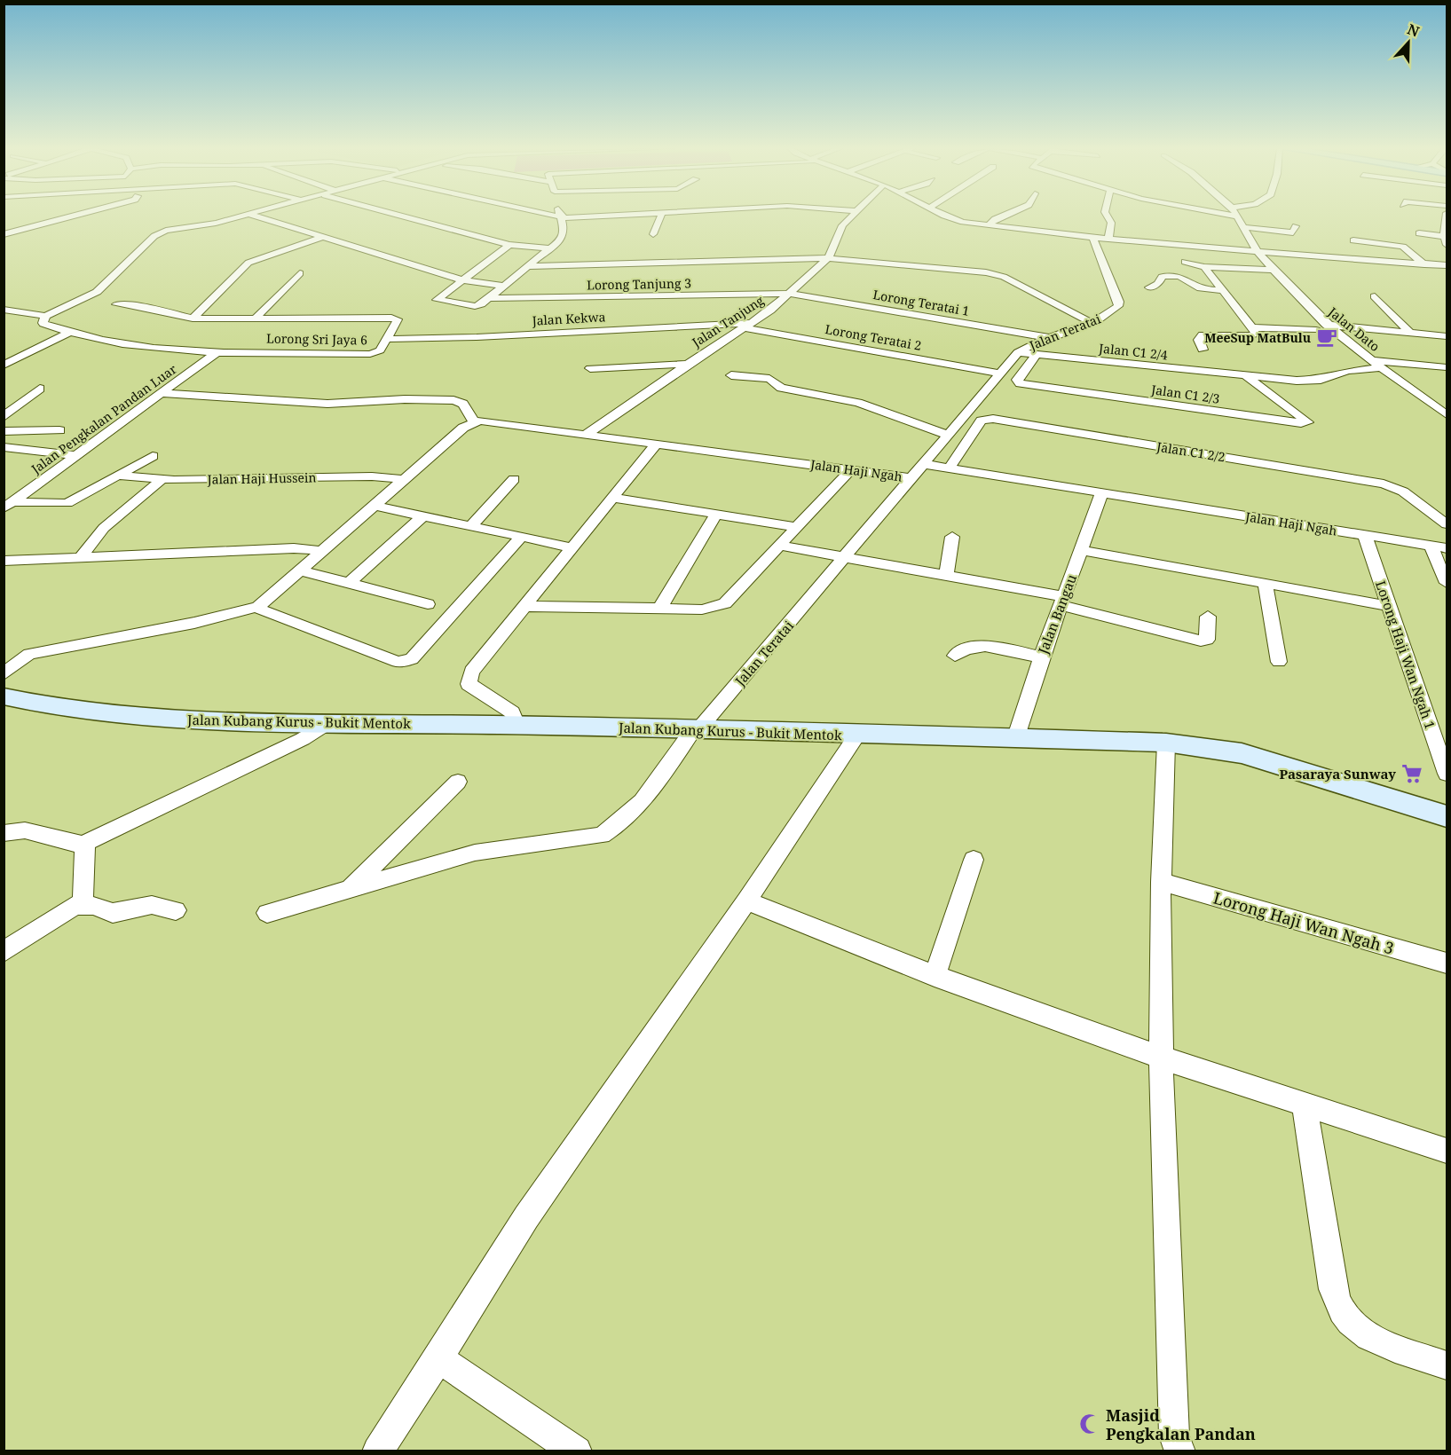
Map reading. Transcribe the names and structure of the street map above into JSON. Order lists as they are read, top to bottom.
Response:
{
  "streets": {
    "main road": ["Jalan Kubang Kurus - Bukit Mentok"],
    "street": [
      "Lorong Tanjung 3",
      "Lorong Teratai 1",
      "Jalan Kekwa",
      "Jalan Tanjung",
      "Jalan Dato",
      "Jalan Teratai",
      "Lorong Teratai 2",
      "Lorong Sri Jaya 6",
      "Jalan C1 2/4",
      "Jalan C1 2/3",
      "Jalan Pengkalan Pandan Luar",
      "Jalan C1 2/2",
      "Jalan Haji Ngah",
      "Jalan Haji Hussein",
      "Jalan Bangau",
      "Lorong Haji Wan Ngah 1",
      "Lorong Haji Wan Ngah 3"
    ]
  },
  "crossings": [
    ["Lorong Tanjung 3", "Lorong Teratai 1"],
    ["Lorong Tanjung 3", "Jalan Tanjung"],
    ["Lorong Teratai 1", "Jalan Tanjung"],
    ["Lorong Teratai 1", "Jalan Teratai"],
    ["Jalan Kekwa", "Jalan Tanjung"],
    ["Jalan Kekwa", "Lorong Teratai 2"],
    ["Jalan Kekwa", "Lorong Sri Jaya 6"],
    ["Jalan Tanjung", "Lorong Teratai 2"],
    ["Jalan Tanjung", "Jalan Haji Ngah"],
    ["Jalan Dato", "Jalan C1 2/4"],
    ["Jalan Teratai", "Lorong Teratai 2"],
    ["Jalan Teratai", "Jalan C1 2/4"],
    ["Jalan Teratai", "Jalan Haji Ngah"],
    ["Jalan Teratai", "Jalan Kubang Kurus - Bukit Mentok"],
    ["Lorong Sri Jaya 6", "Jalan Pengkalan Pandan Luar"],
    ["Jalan C1 2/4", "Jalan C1 2/3"],
    ["Jalan C1 2/2", "Jalan Haji Ngah"],
    ["Jalan Haji Ngah", "Jalan Bangau"],
    ["Jalan Haji Ngah", "Lorong Haji Wan Ngah 1"],
    ["Jalan Bangau", "Jalan Kubang Kurus - Bukit Mentok"]
  ],
  "places": {
    "cafe": ["MeeSup MatBulu"],
    "supermarket": ["Pasaraya Sunway"],
    "mosque": ["Masjid Pengkalan Pandan"]
  },
  "north": "top"
}
